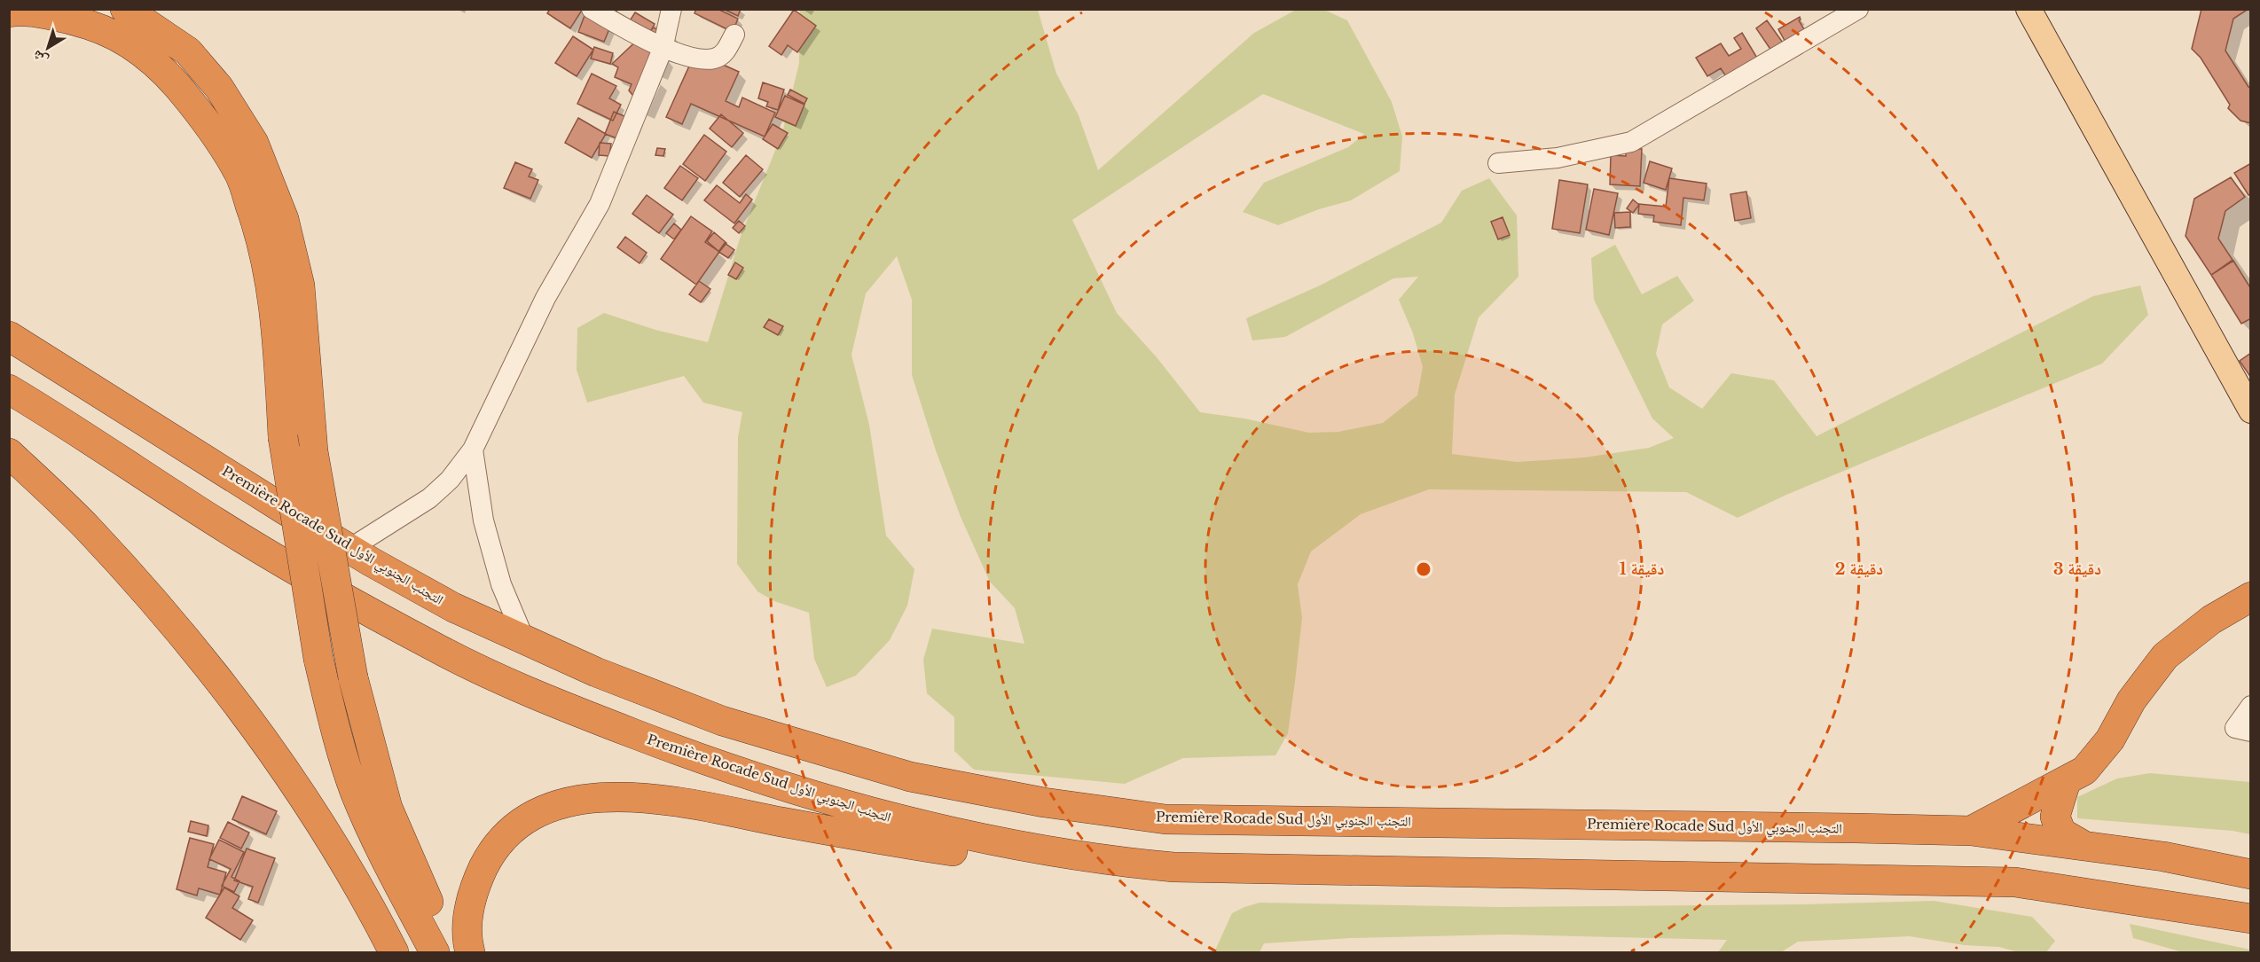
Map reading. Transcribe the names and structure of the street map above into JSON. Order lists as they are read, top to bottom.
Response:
{
  "streets": {
    "highway": ["Première Rocade Sud التجنب الجنوبي الأول"]
  },
  "north": "bottom left",
  "rings": ["1 دقيقة", "2 دقيقة", "3 دقيقة"]
}
